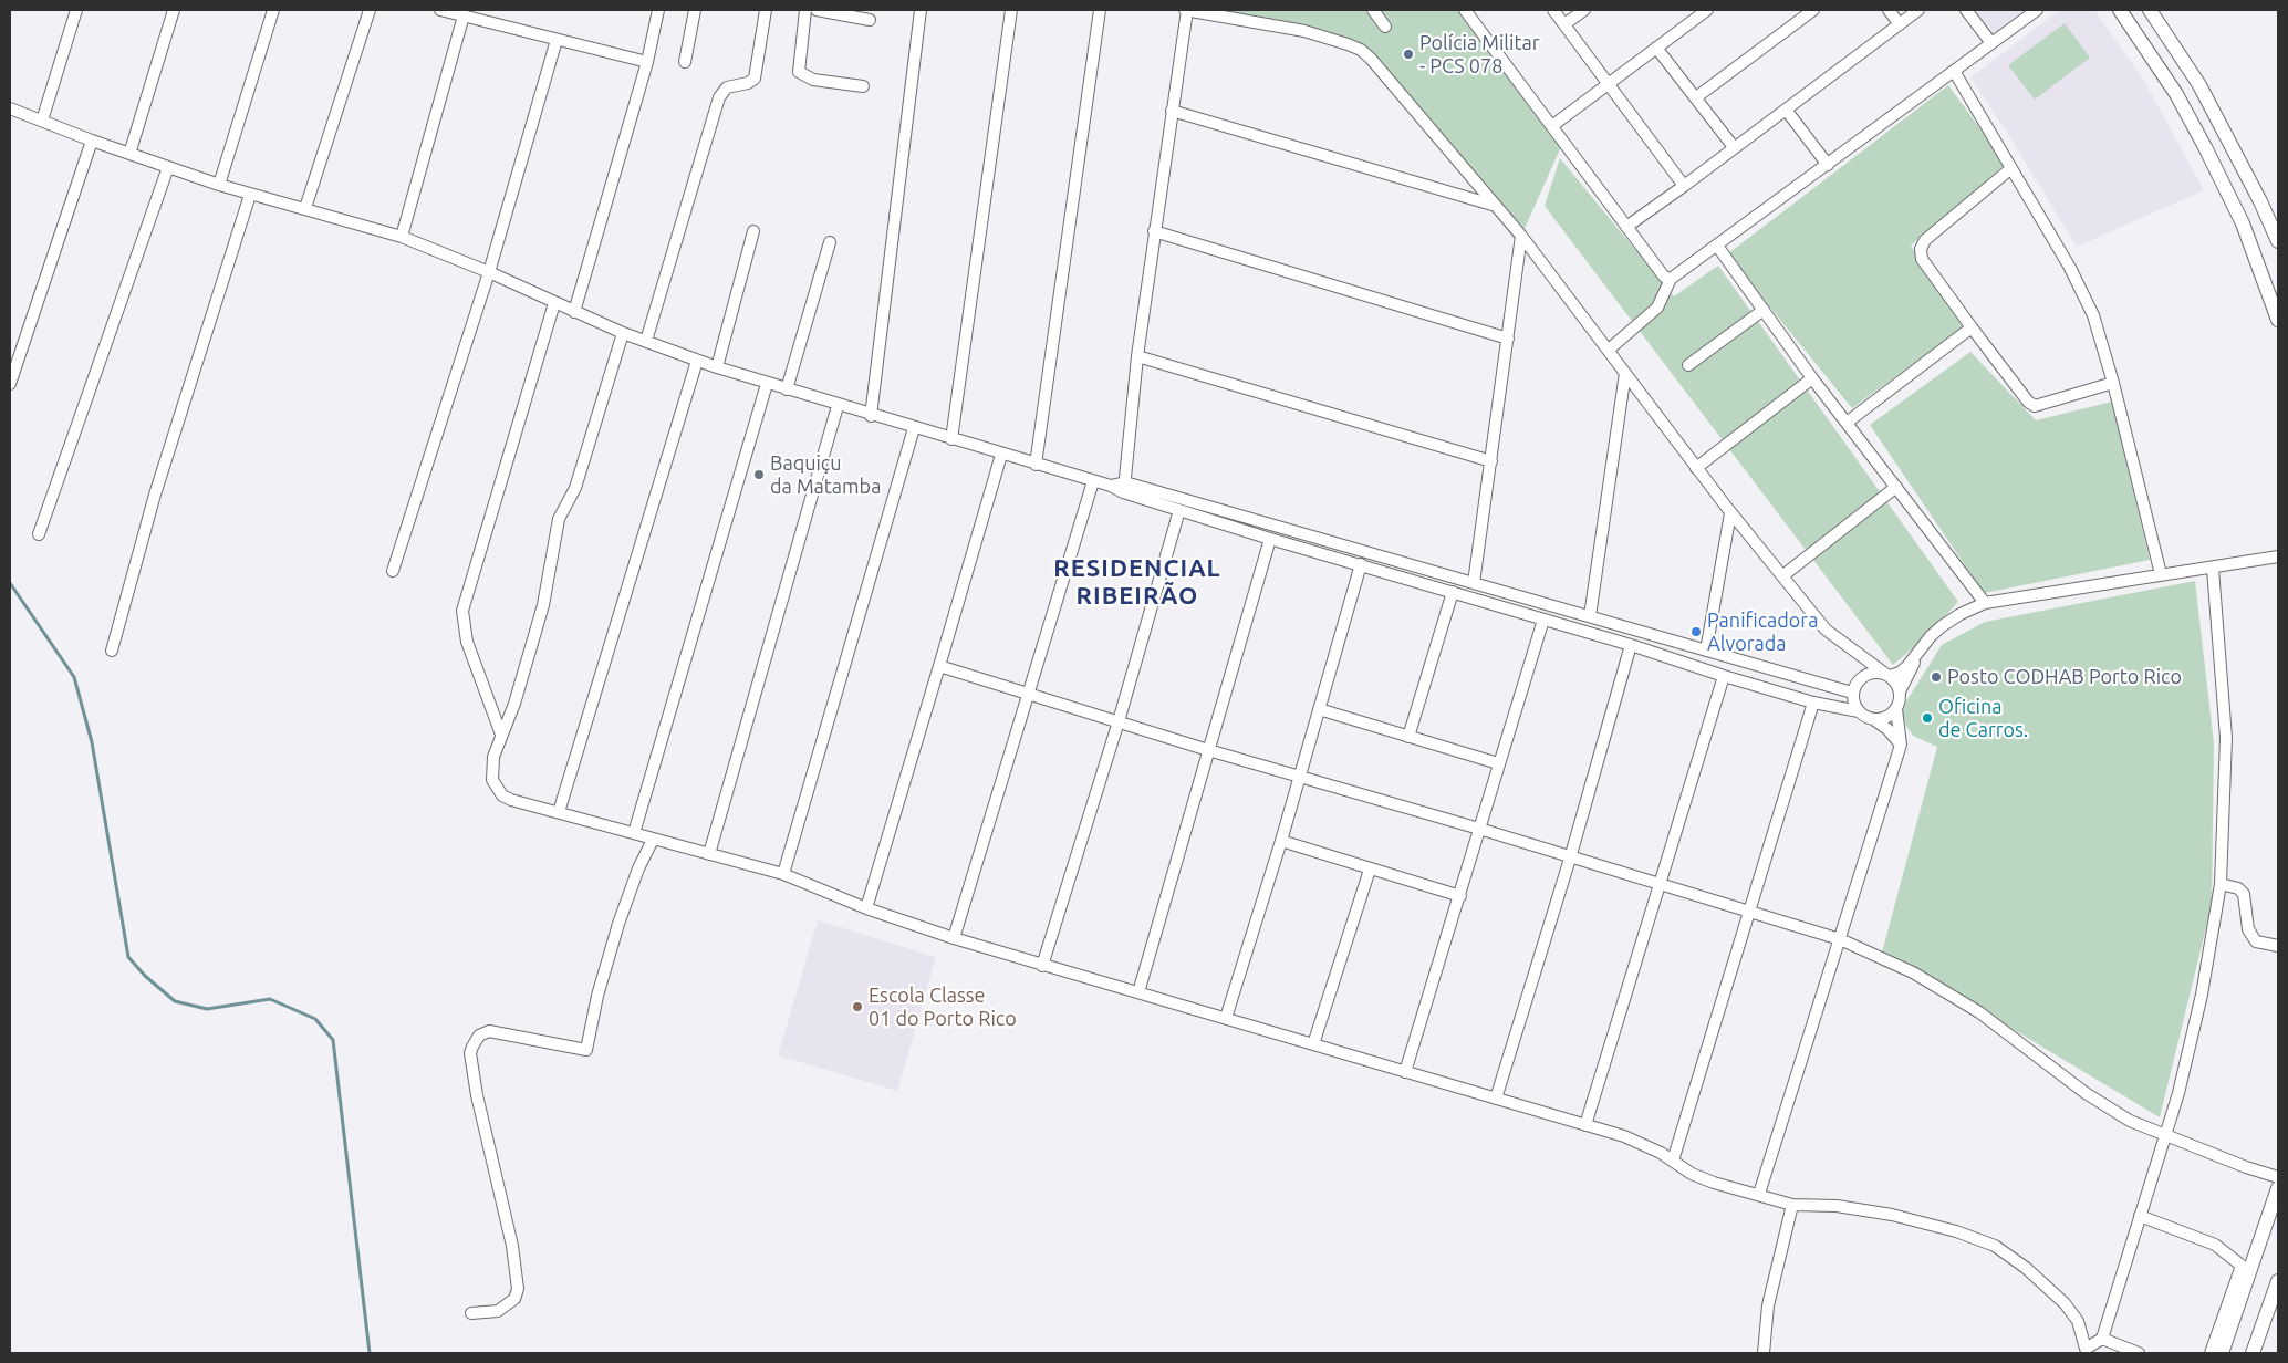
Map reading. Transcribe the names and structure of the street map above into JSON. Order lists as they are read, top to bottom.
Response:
{
  "districts": ["RESIDENCIAL RIBEIRÃO"],
  "places": [
    "Polícia Militar - PCS 078",
    "Baquiçu da Matamba",
    "Panificadora Alvorada",
    "Posto CODHAB Porto Rico",
    "Oficina de Carros.",
    "Escola Classe 01 do Porto Rico"
  ]
}
